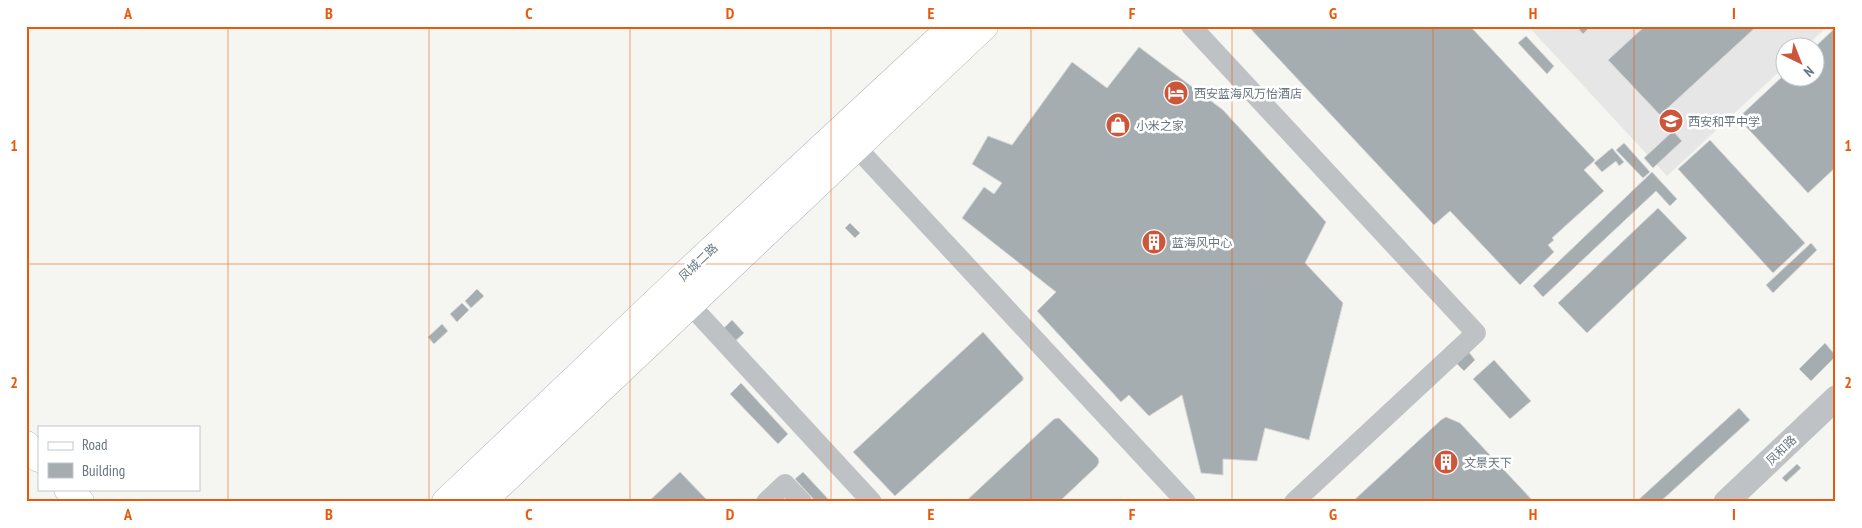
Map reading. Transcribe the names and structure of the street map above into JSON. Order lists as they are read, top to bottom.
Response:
{
  "streets": {
    "main road": ["凤城二路"],
    "street": ["凤和路"]
  },
  "places": {
    "hotel": ["西安蓝海风万怡酒店"],
    "school or university": ["西安和平中学"],
    "shop": ["小米之家"],
    "building": ["蓝海风中心", "文景天下"]
  },
  "legend": ["Road", "Building"],
  "north": "bottom right",
  "grid": {
    "columns": [
      "A",
      "B",
      "C",
      "D",
      "E",
      "F",
      "G",
      "H",
      "I"
    ],
    "rows": ["1", "2"]
  }
}
